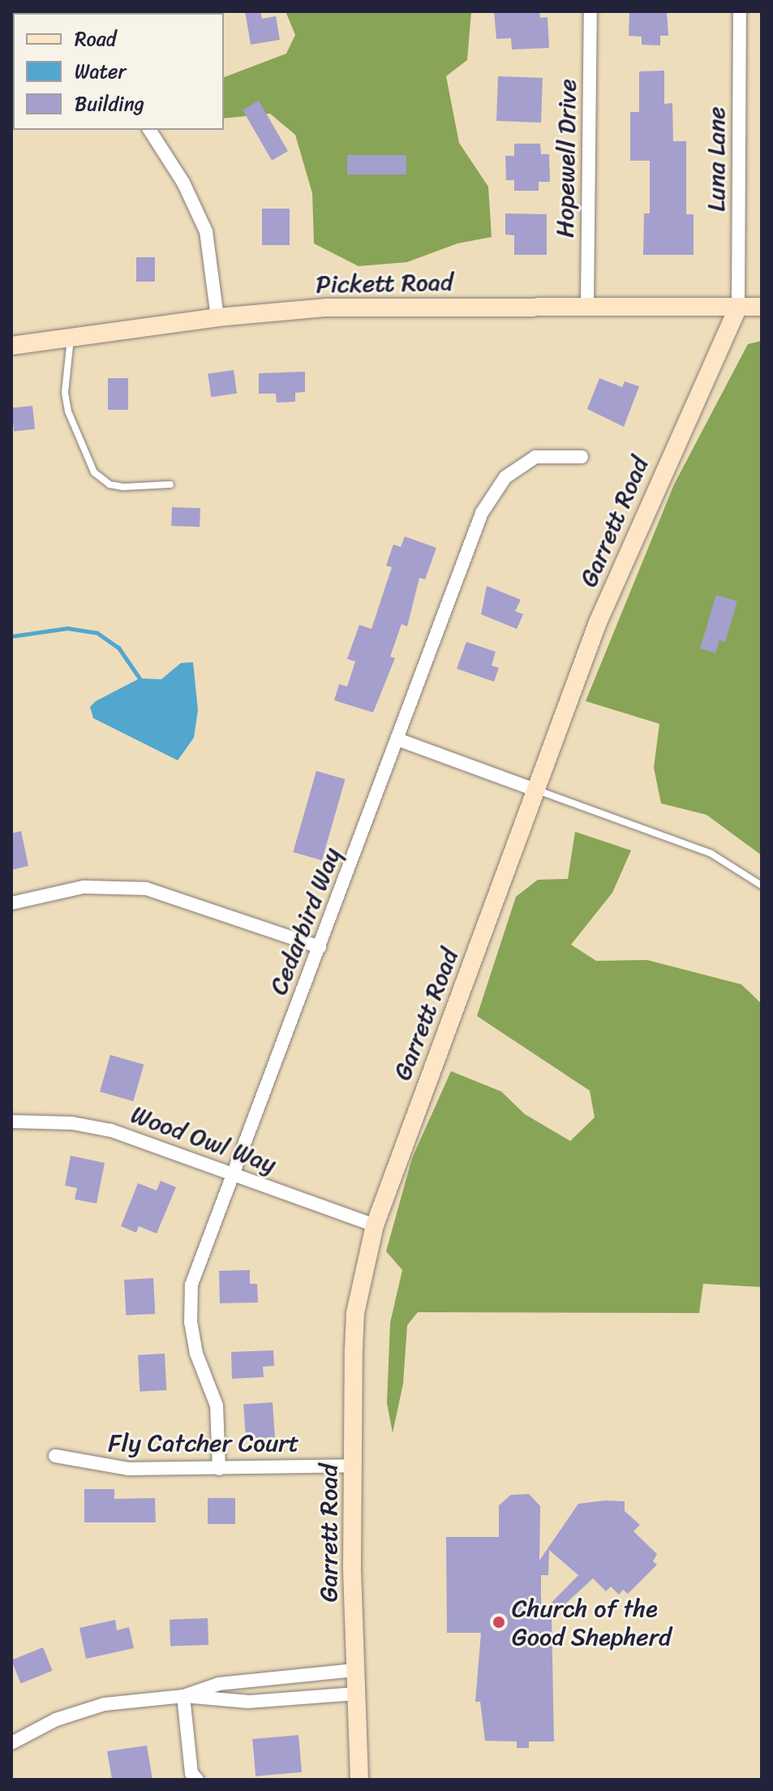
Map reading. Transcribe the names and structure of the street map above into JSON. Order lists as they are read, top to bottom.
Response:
{
  "streets": {
    "street": [
      "Hopewell Drive",
      "Luna Lane",
      "Pickett Road",
      "Garrett Road",
      "Cedarbird Way",
      "Wood Owl Way",
      "Fly Catcher Court"
    ]
  },
  "crossings": [
    ["Hopewell Drive", "Pickett Road"],
    ["Luna Lane", "Pickett Road"],
    ["Luna Lane", "Garrett Road"],
    ["Pickett Road", "Garrett Road"],
    ["Garrett Road", "Wood Owl Way"],
    ["Garrett Road", "Fly Catcher Court"],
    ["Cedarbird Way", "Wood Owl Way"],
    ["Cedarbird Way", "Fly Catcher Court"]
  ],
  "places": ["Church of the Good Shepherd"],
  "legend": ["Road", "Water", "Building"]
}
